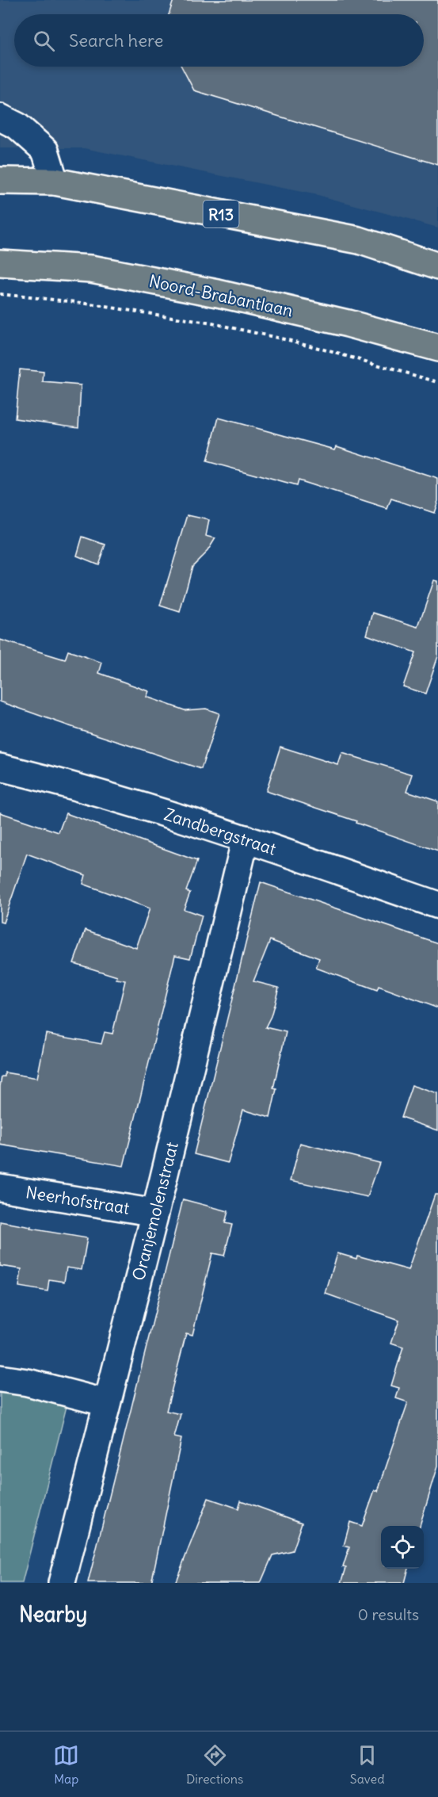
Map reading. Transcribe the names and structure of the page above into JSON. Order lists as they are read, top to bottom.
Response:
{
  "streets": {
    "main road": ["R13", "Noord-Brabantlaan"],
    "street": ["Zandbergstraat", "Neerhofstraat", "Oranjemolenstraat"]
  },
  "crossings": [
    ["Zandbergstraat", "Oranjemolenstraat"],
    ["Neerhofstraat", "Oranjemolenstraat"]
  ],
  "page": {
    "search": "Search here",
    "heading": ["Nearby", "0 results"],
    "nav": ["Map", "Directions", "Saved"]
  }
}
